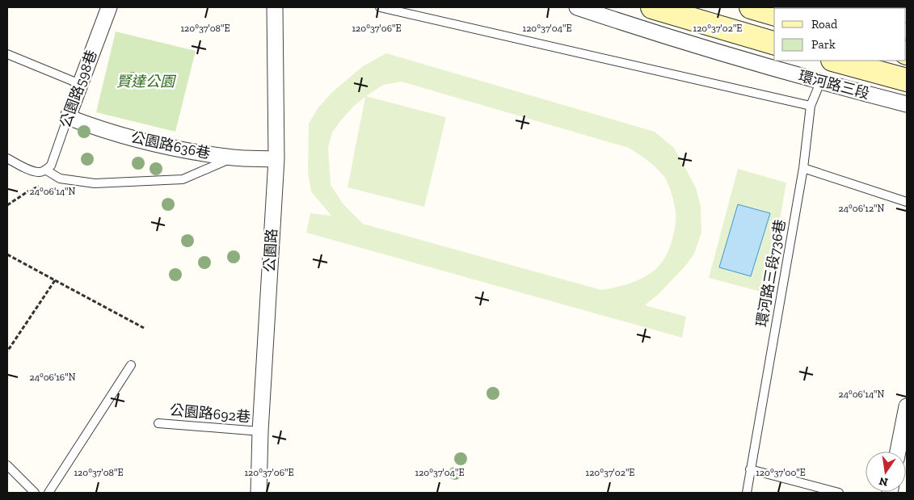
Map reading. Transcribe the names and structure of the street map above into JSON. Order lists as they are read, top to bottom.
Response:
{
  "streets": {
    "street": [
      "環河路三段",
      "公園路598巷",
      "公園路636巷",
      "公園路"
    ],
    "lane": ["環河路三段736巷", "公園路692巷"]
  },
  "crossings": [
    ["環河路三段", "環河路三段736巷"],
    ["公園路598巷", "公園路636巷"],
    ["公園路636巷", "公園路"],
    ["公園路", "公園路692巷"]
  ],
  "parks": ["賢達公園"],
  "legend": ["Road", "Park"],
  "north": "bottom",
  "coordinates": [
    "120°37'08\"E",
    "120°37'06\"E",
    "120°37'04\"E",
    "120°37'02\"E",
    "24°06'14\"N",
    "24°06'12\"N",
    "24°06'16\"N",
    "120°37'00\"E"
  ]
}
